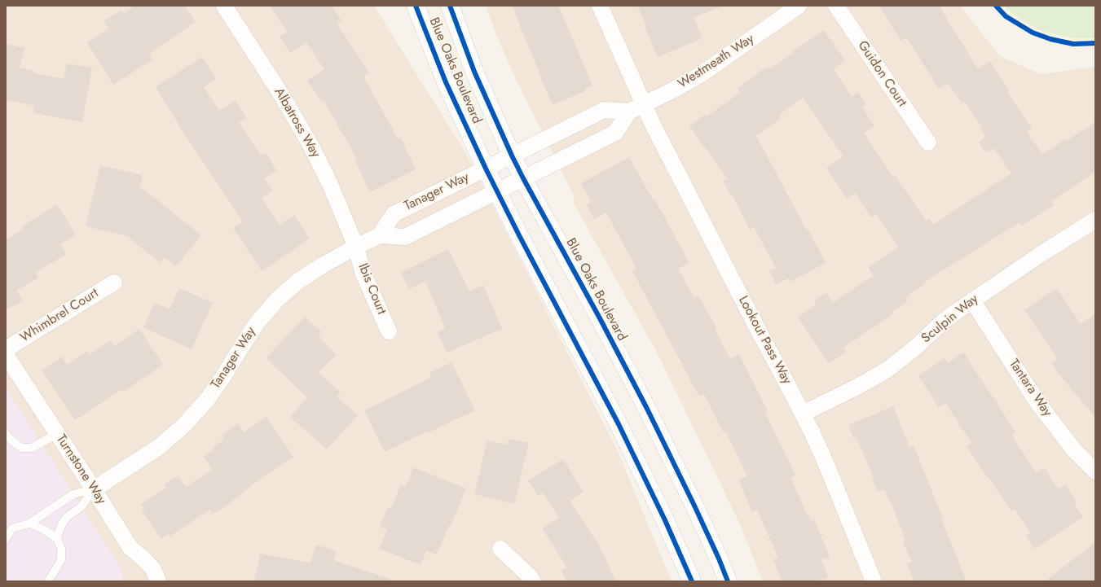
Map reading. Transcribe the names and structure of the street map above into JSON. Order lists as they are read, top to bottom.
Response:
{
  "streets": {
    "main road": ["Blue Oaks Boulevard"],
    "street": [
      "Westmeath Way",
      "Guidon Court",
      "Albatross Way",
      "Tanager Way",
      "Ibis Court",
      "Whimbrel Court",
      "Sculpin Way",
      "Lookout Pass Way",
      "Tantara Way",
      "Turnstone Way"
    ]
  },
  "crossings": [
    ["Westmeath Way", "Blue Oaks Boulevard"],
    ["Westmeath Way", "Tanager Way"],
    ["Westmeath Way", "Lookout Pass Way"],
    ["Blue Oaks Boulevard", "Tanager Way"],
    ["Albatross Way", "Tanager Way"],
    ["Albatross Way", "Ibis Court"],
    ["Tanager Way", "Ibis Court"],
    ["Tanager Way", "Turnstone Way"],
    ["Sculpin Way", "Lookout Pass Way"],
    ["Sculpin Way", "Tantara Way"]
  ]
}
